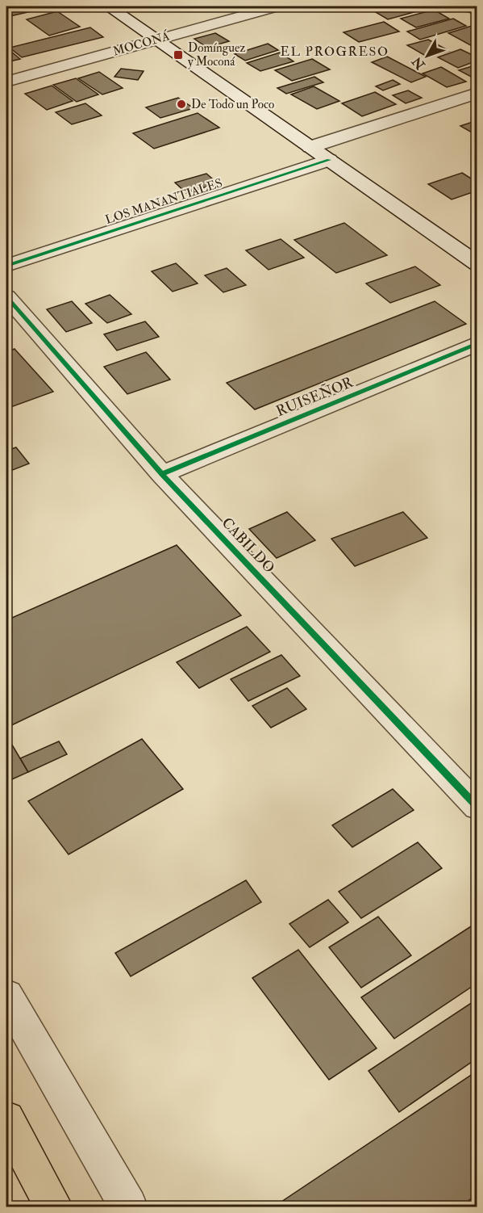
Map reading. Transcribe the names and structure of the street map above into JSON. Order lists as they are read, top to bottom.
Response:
{
  "streets": {
    "street": [
      "MOCONÁ",
      "LOS MANANTIALES",
      "RUISEÑOR",
      "CABILDO"
    ]
  },
  "crossings": [
    ["RUISEÑOR", "CABILDO"]
  ],
  "districts": ["EL PROGRESO"],
  "places": {
    "transit": ["Domínguez y Moconá"],
    "other": ["De Todo un Poco"]
  },
  "north": "bottom left"
}
